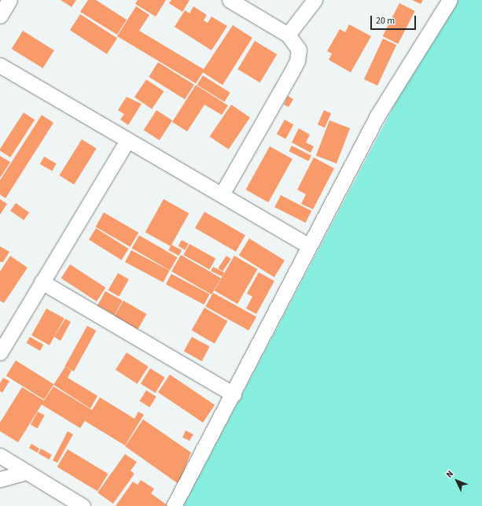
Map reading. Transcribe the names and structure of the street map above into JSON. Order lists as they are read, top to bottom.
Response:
{
  "scale_bar": "20 m",
  "north": "top left"
}
